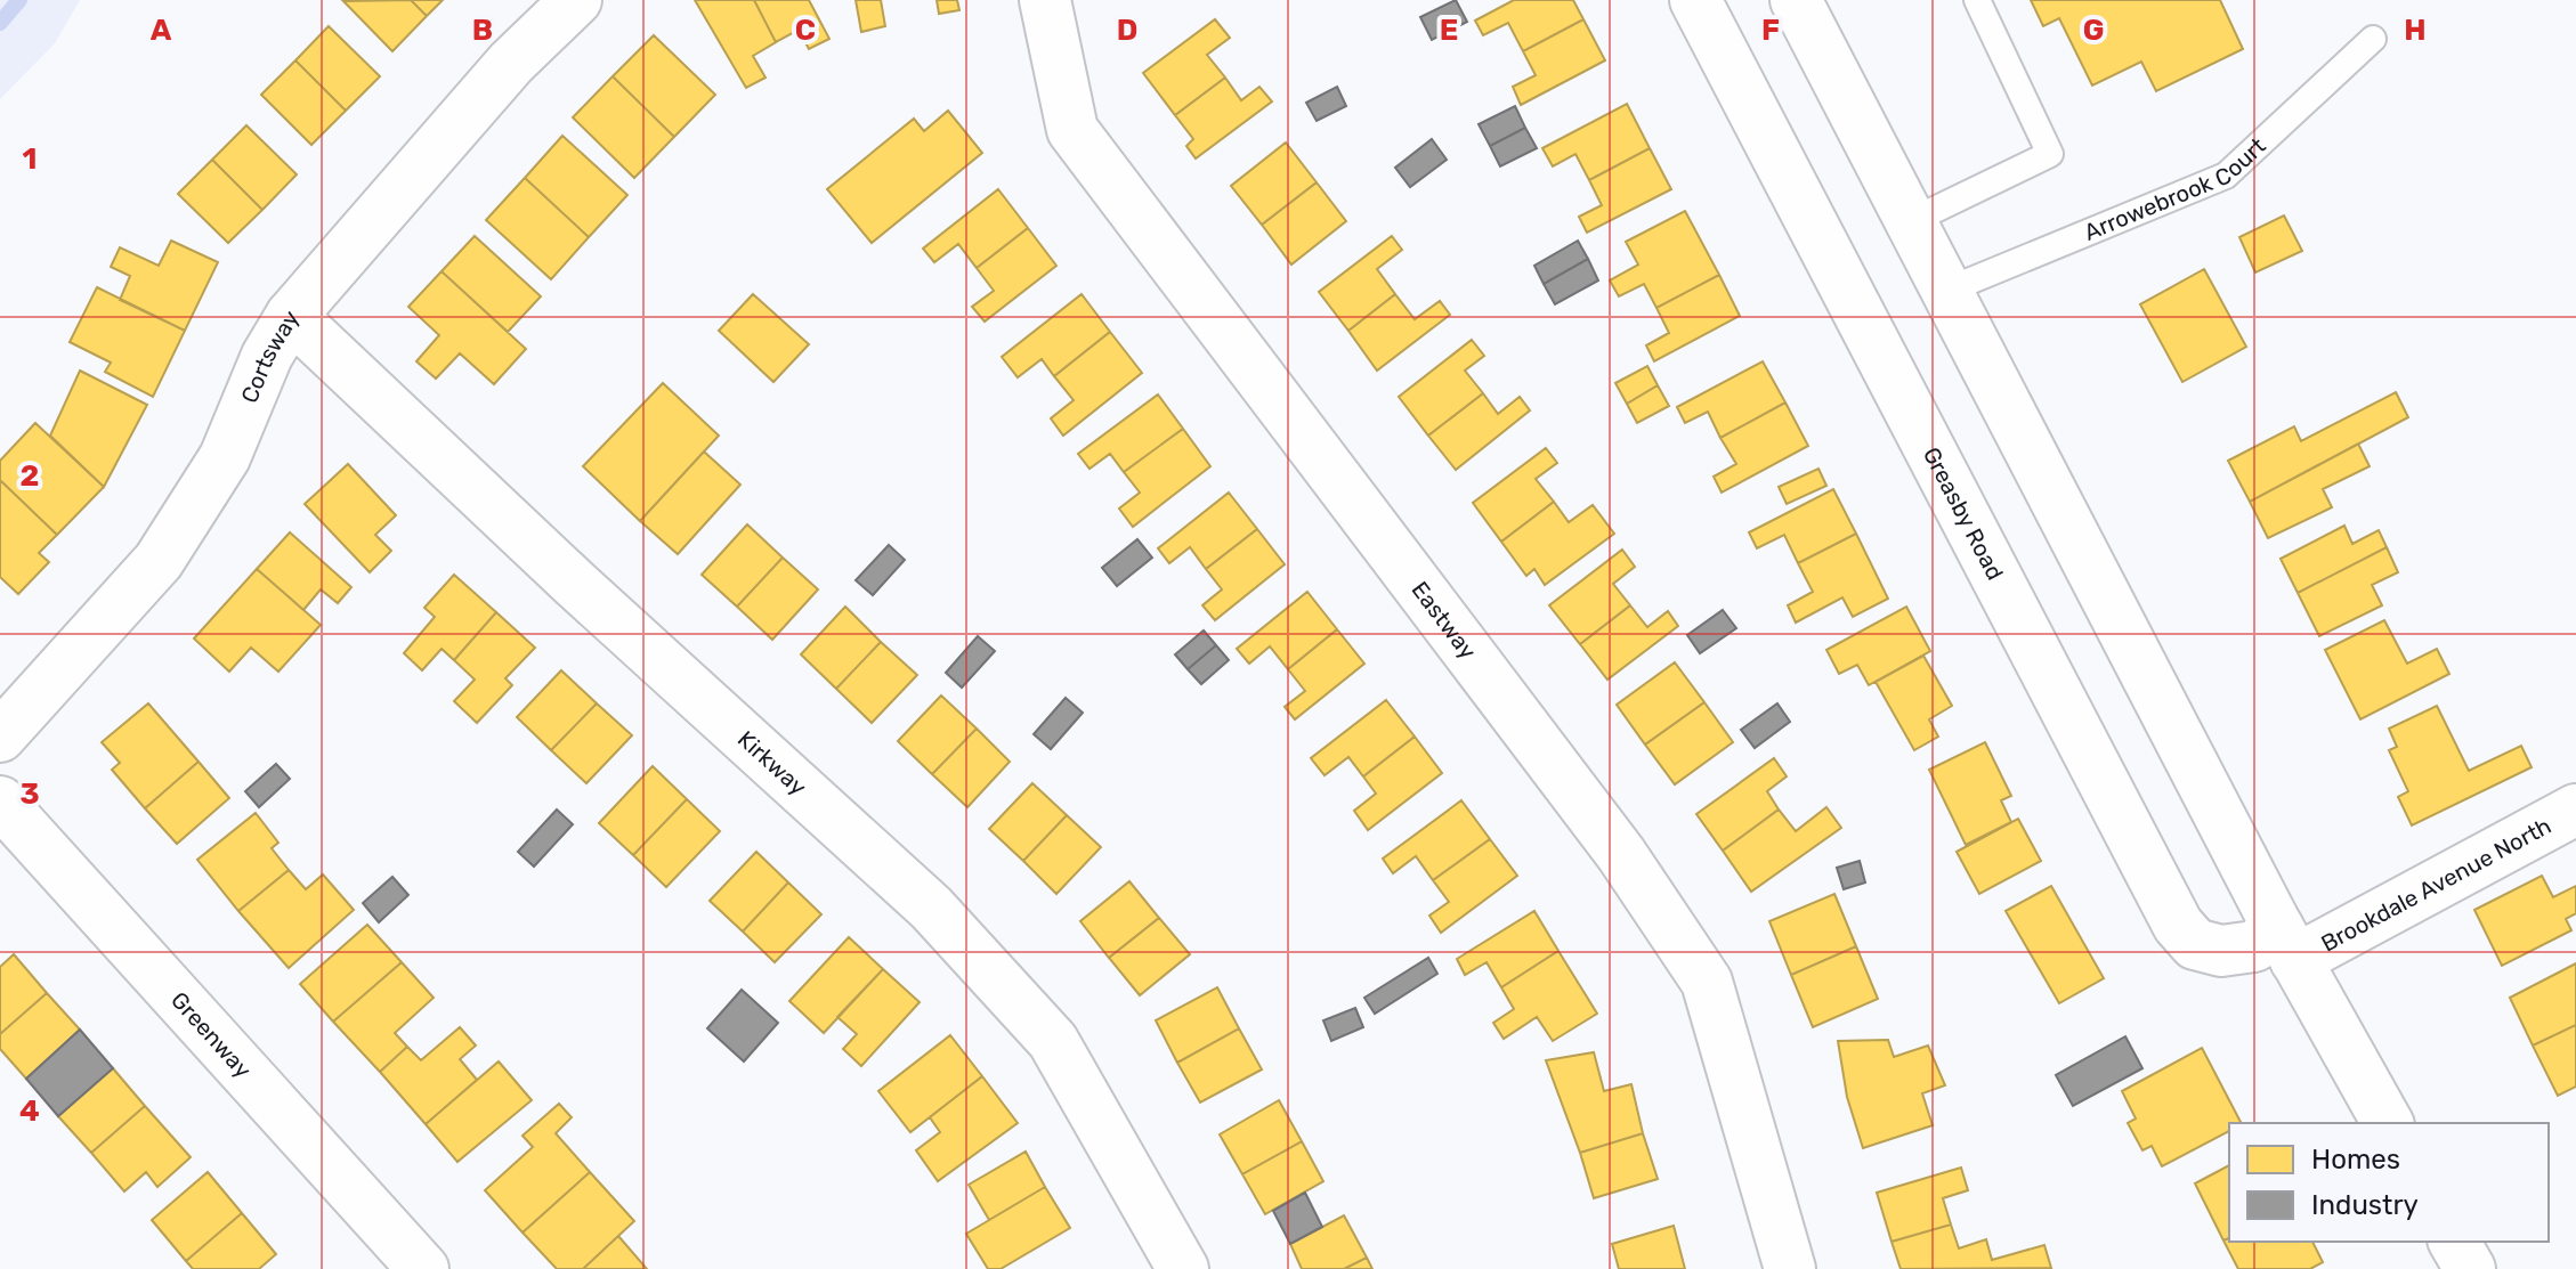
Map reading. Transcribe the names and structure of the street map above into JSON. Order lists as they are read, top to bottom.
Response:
{
  "streets": {
    "street": [
      "Cortsway",
      "Greasby Road",
      "Eastway",
      "Kirkway",
      "Brookdale Avenue North",
      "Greenway"
    ],
    "lane": ["Arrowebrook Court"]
  },
  "crossings": [
    ["Cortsway", "Kirkway"],
    ["Greasby Road", "Brookdale Avenue North"]
  ],
  "legend": ["Homes", "Industry"],
  "grid": {
    "columns": [
      "A",
      "B",
      "C",
      "D",
      "E",
      "F",
      "G",
      "H"
    ],
    "rows": [
      "1",
      "2",
      "3",
      "4"
    ]
  }
}
